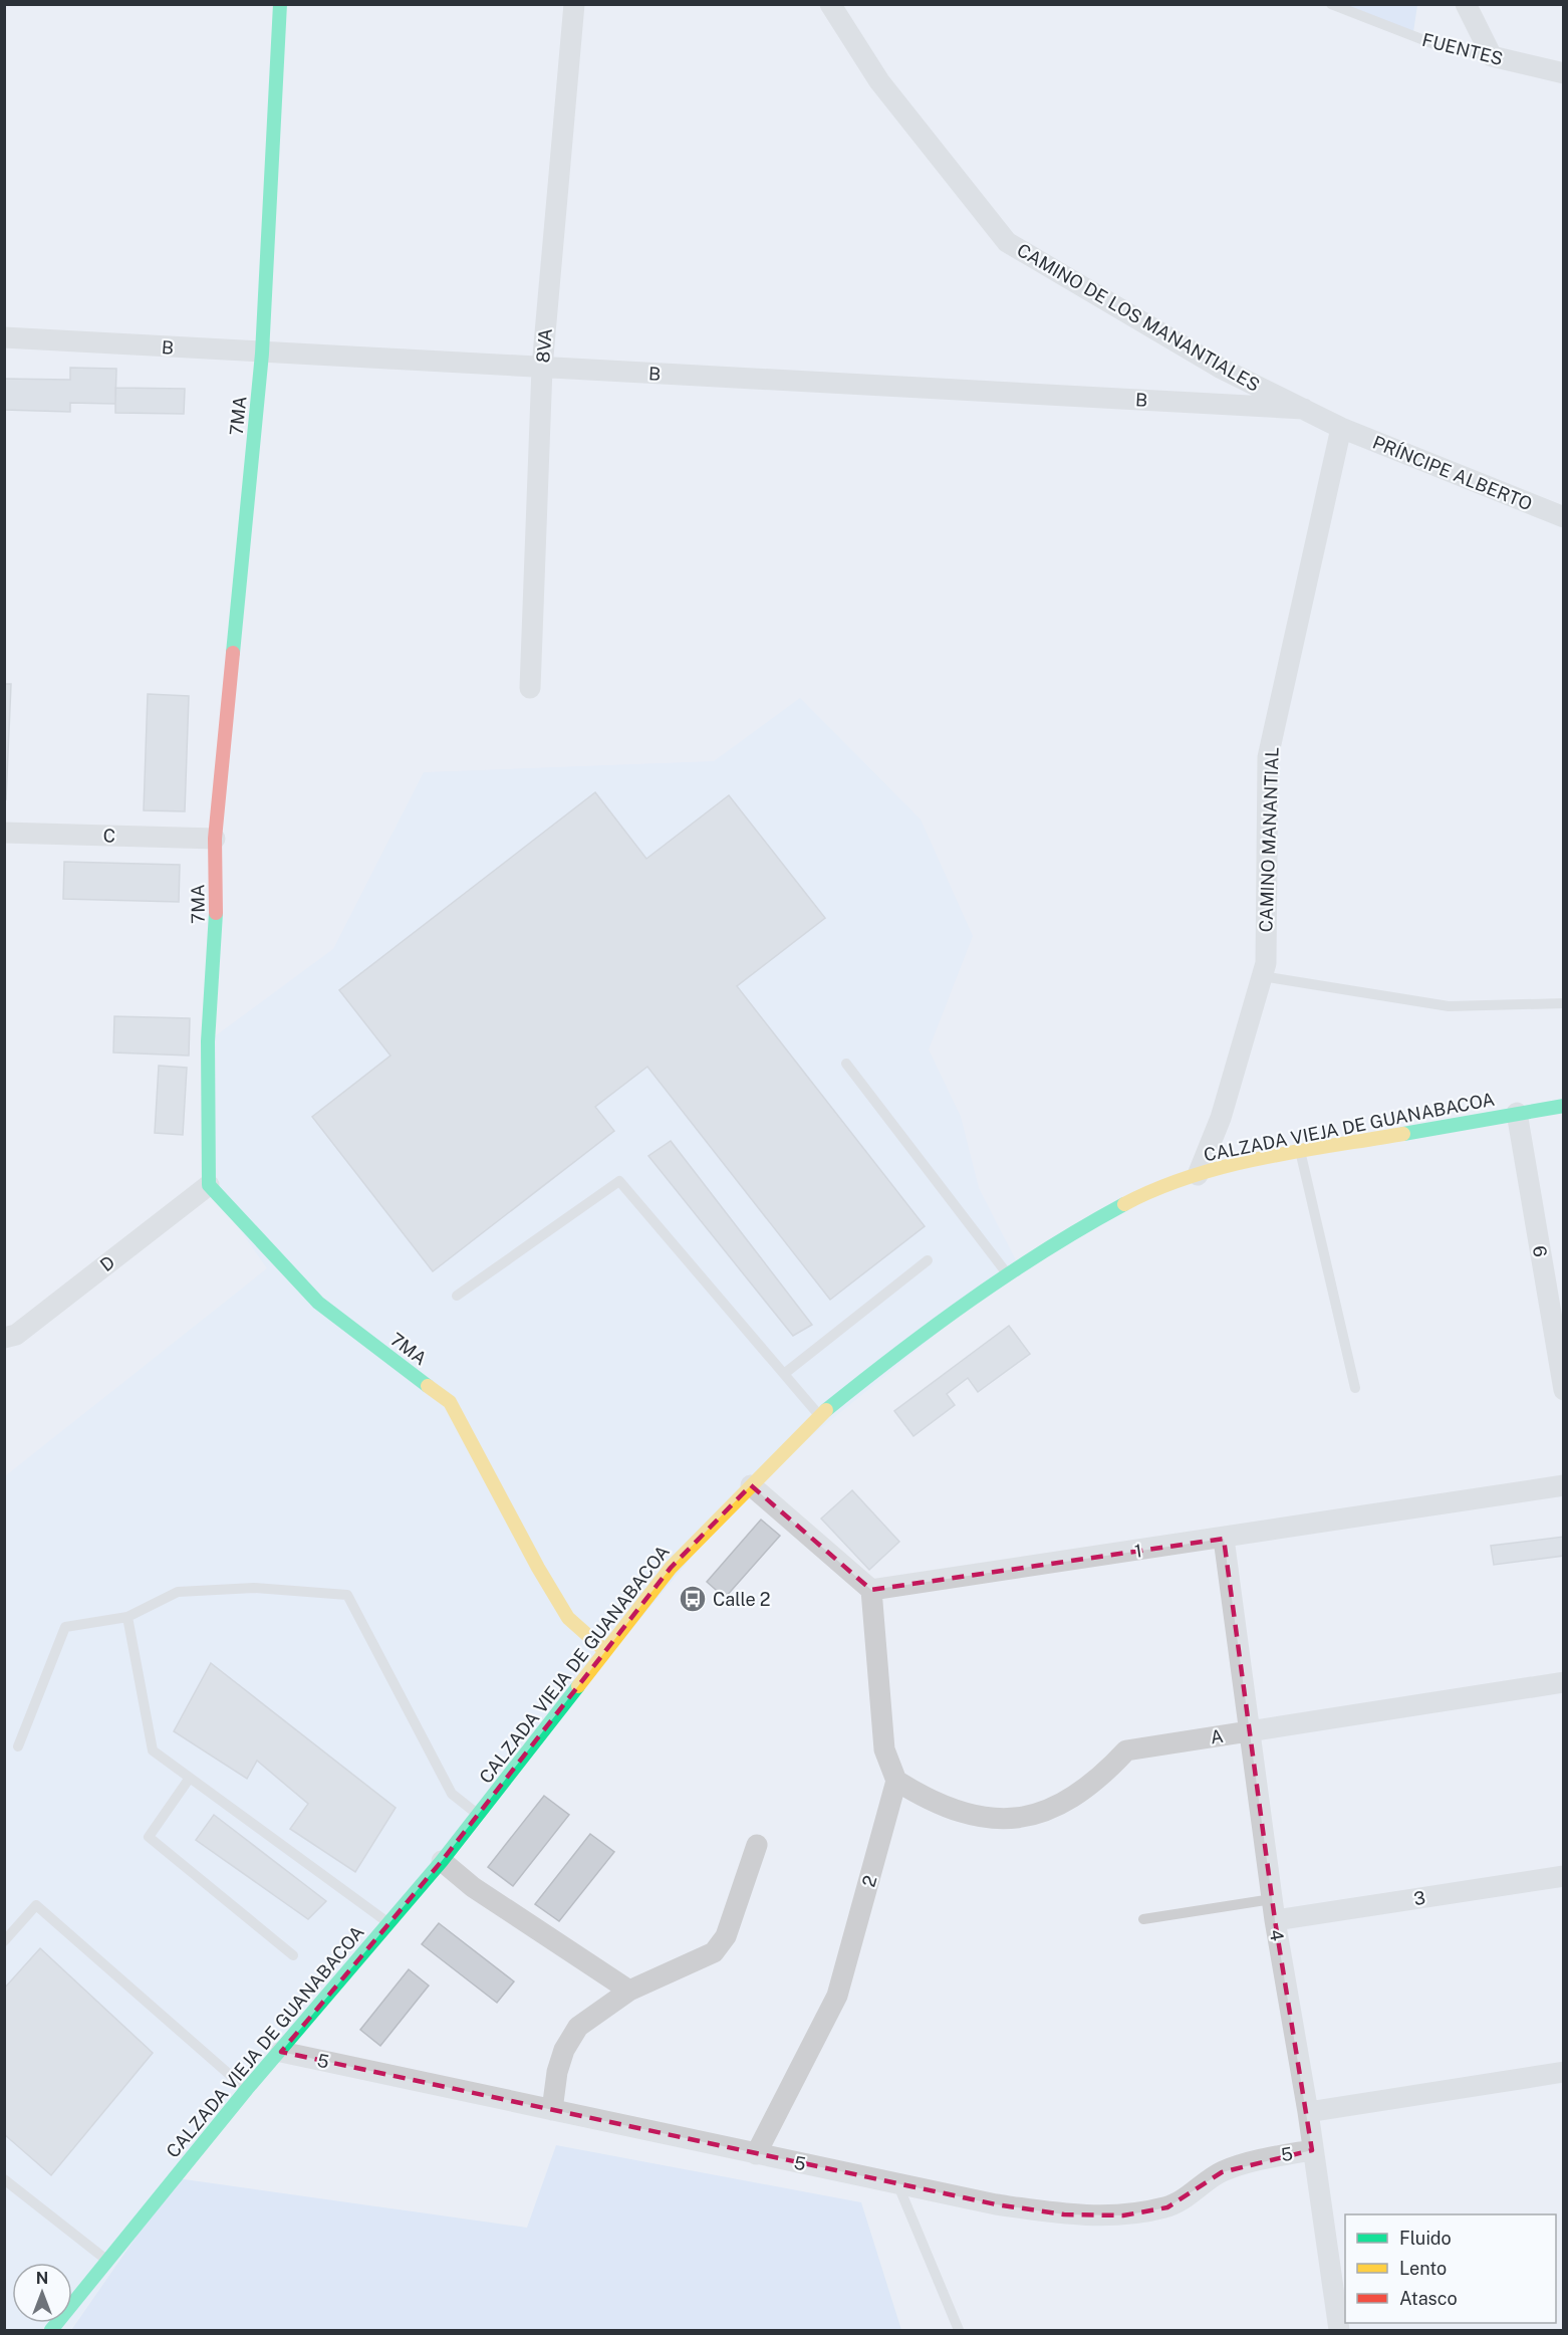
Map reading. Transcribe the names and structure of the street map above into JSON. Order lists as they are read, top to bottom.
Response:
{
  "streets": {
    "main road": ["7MA", "CALZADA VIEJA DE GUANABACOA"],
    "street": [
      "FUENTES",
      "CAMINO DE LOS MANANTIALES",
      "8VA",
      "B",
      "PRÍNCIPE ALBERTO",
      "C",
      "CAMINO MANANTIAL",
      "6",
      "D",
      "1",
      "A",
      "2",
      "3",
      "4",
      "5"
    ]
  },
  "crossings": [
    ["CAMINO DE LOS MANANTIALES", "B"],
    ["CAMINO DE LOS MANANTIALES", "PRÍNCIPE ALBERTO"],
    ["CAMINO DE LOS MANANTIALES", "CAMINO MANANTIAL"],
    ["8VA", "B"],
    ["B", "7MA"],
    ["7MA", "C"],
    ["7MA", "CALZADA VIEJA DE GUANABACOA"],
    ["7MA", "D"],
    ["PRÍNCIPE ALBERTO", "CAMINO MANANTIAL"],
    ["CAMINO MANANTIAL", "CALZADA VIEJA DE GUANABACOA"],
    ["CALZADA VIEJA DE GUANABACOA", "6"],
    ["CALZADA VIEJA DE GUANABACOA", "5"],
    ["1", "4"],
    ["A", "2"],
    ["A", "4"],
    ["2", "5"],
    ["3", "4"],
    ["4", "5"]
  ],
  "places": {
    "bus stop": ["Calle 2"]
  },
  "legend": ["Fluido", "Lento", "Atasco"],
  "north": "top"
}
